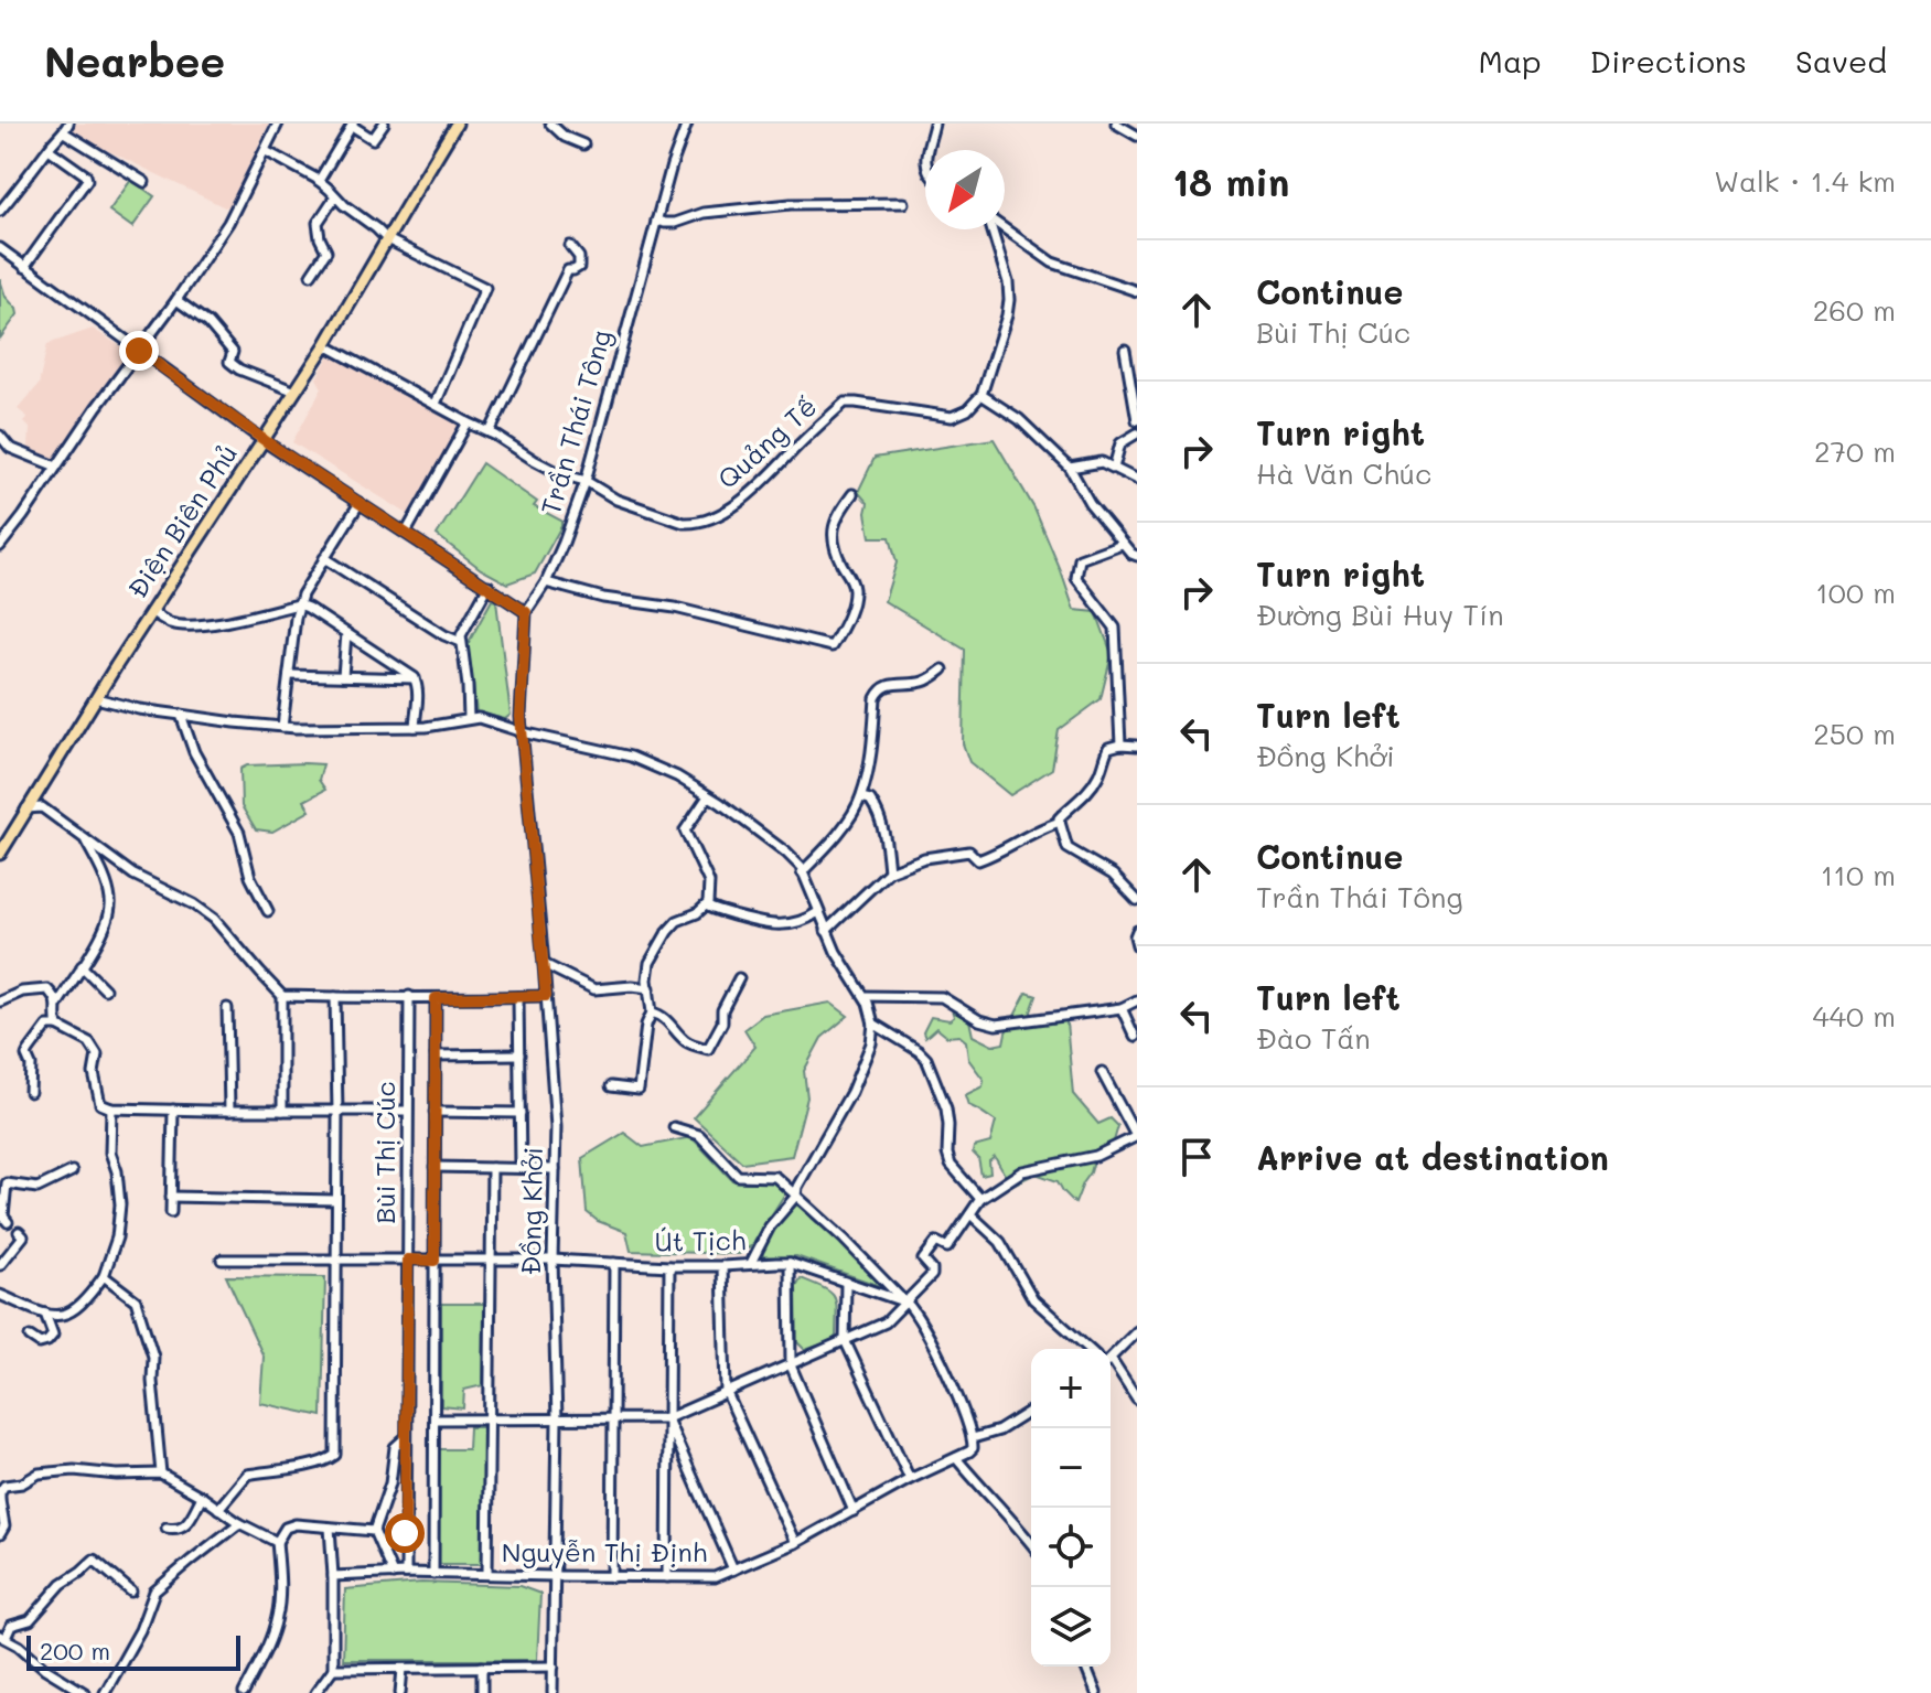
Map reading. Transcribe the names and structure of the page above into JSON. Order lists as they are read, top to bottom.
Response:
{
  "streets": {
    "main road": ["Điện Biên Phủ"],
    "street": [
      "Trần Thái Tông",
      "Quảng Tế",
      "Bùi Thị Cúc",
      "Đồng Khởi",
      "Út Tịch",
      "Nguyễn Thị Định"
    ]
  },
  "crossings": [
    ["Trần Thái Tông", "Quảng Tế"],
    ["Trần Thái Tông", "Đồng Khởi"],
    ["Quảng Tế", "Điện Biên Phủ"],
    ["Bùi Thị Cúc", "Út Tịch"],
    ["Bùi Thị Cúc", "Nguyễn Thị Định"],
    ["Đồng Khởi", "Út Tịch"],
    ["Đồng Khởi", "Nguyễn Thị Định"]
  ],
  "scale_bar": "200 m",
  "north": "bottom left",
  "page": {
    "header": "Nearbee",
    "nav": ["Map", "Directions", "Saved"],
    "heading": ["18 min", "Walk · 1.4 km"],
    "list": [
      ["Continue", "Bùi Thị Cúc", "260 m"],
      ["Turn right", "Hà Văn Chúc", "270 m"],
      ["Turn right", "Đường Bùi Huy Tín", "100 m"],
      ["Turn left", "Đồng Khởi", "250 m"],
      ["Continue", "Trần Thái Tông", "110 m"],
      ["Turn left", "Đào Tấn", "440 m"],
      "Arrive at destination"
    ],
    "map_buttons": ["+", "−"],
    "scale": "200 m"
  }
}
